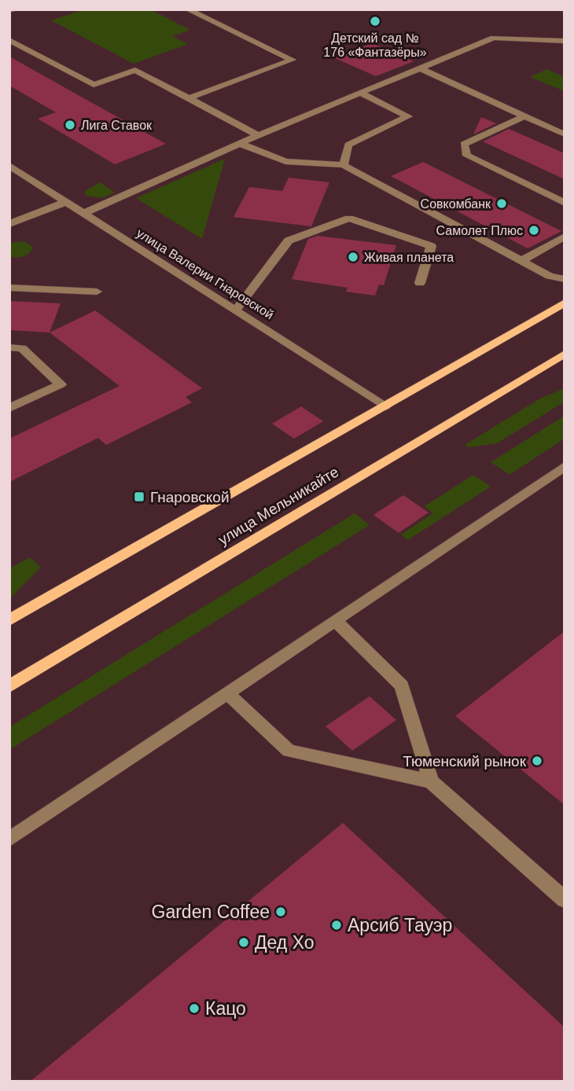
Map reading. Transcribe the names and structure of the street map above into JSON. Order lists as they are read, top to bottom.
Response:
{
  "streets": {
    "main road": ["улица Мельникайте"],
    "street": ["улица Валерии Гнаровской"]
  },
  "crossings": [
    ["улица Валерии Гнаровской", "улица Мельникайте"]
  ],
  "places": {
    "other": [
      "Детский сад № 176 «Фантазёры»",
      "Лига Ставок",
      "Совкомбанк",
      "Самолет Плюс",
      "Живая планета",
      "Тюменский рынок",
      "Garden Coffee",
      "Арсиб Тауэр",
      "Дед Хо",
      "Кацо"
    ],
    "transit": ["Гнаровской"]
  }
}
